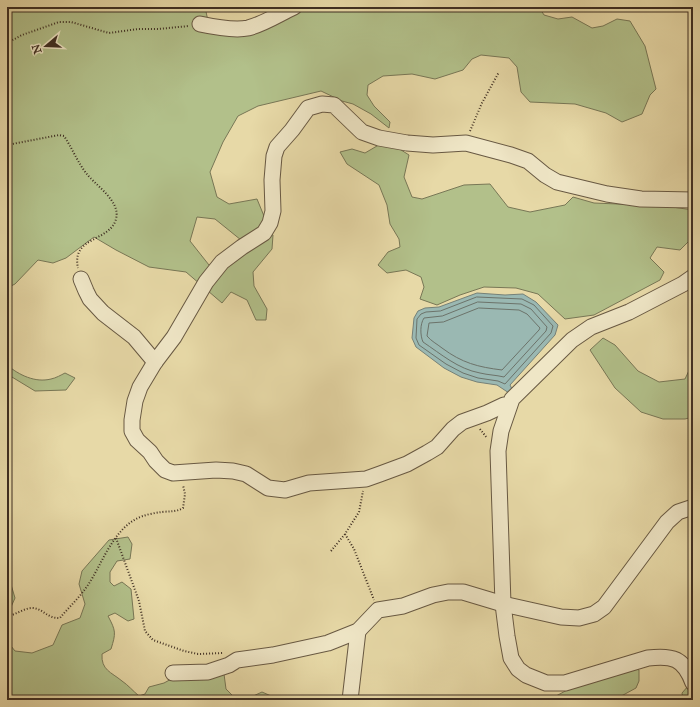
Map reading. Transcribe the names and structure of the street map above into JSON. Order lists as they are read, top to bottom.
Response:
{
  "north": "left"
}
